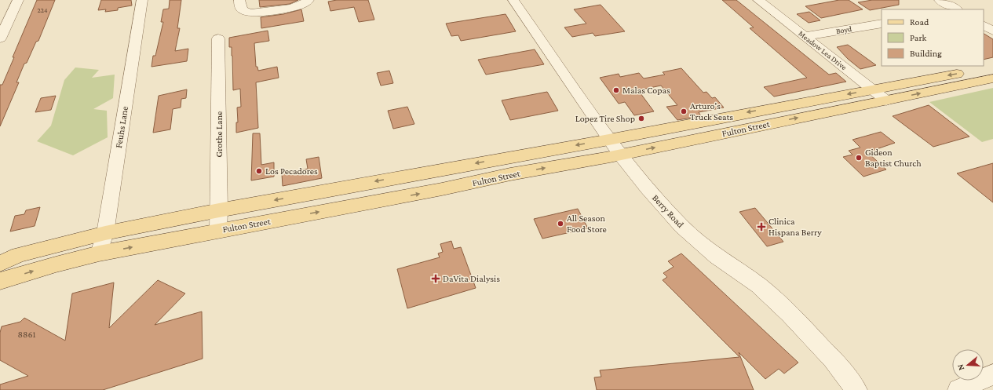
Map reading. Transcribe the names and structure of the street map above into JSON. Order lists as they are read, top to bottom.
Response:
{
  "streets": {
    "main road": ["Fulton Street"],
    "street": [
      "Boyd",
      "Meadow Lea Drive",
      "Feuhs Lane",
      "Grothe Lane",
      "Berry Road"
    ]
  },
  "crossings": [
    ["Boyd", "Meadow Lea Drive"],
    ["Meadow Lea Drive", "Fulton Street"],
    ["Feuhs Lane", "Fulton Street"],
    ["Fulton Street", "Grothe Lane"],
    ["Fulton Street", "Berry Road"]
  ],
  "places": {
    "other": [
      "Malas Copas",
      "Arturo's Truck Seats",
      "Lopez Tire Shop",
      "Gideon Baptist Church",
      "Los Pecadores",
      "All Season Food Store"
    ],
    "health": ["Clinica Hispana Berry", "DaVita Dialysis"]
  },
  "house_numbers": ["224", "8861"],
  "legend": ["Road", "Park", "Building"],
  "north": "left"
}
